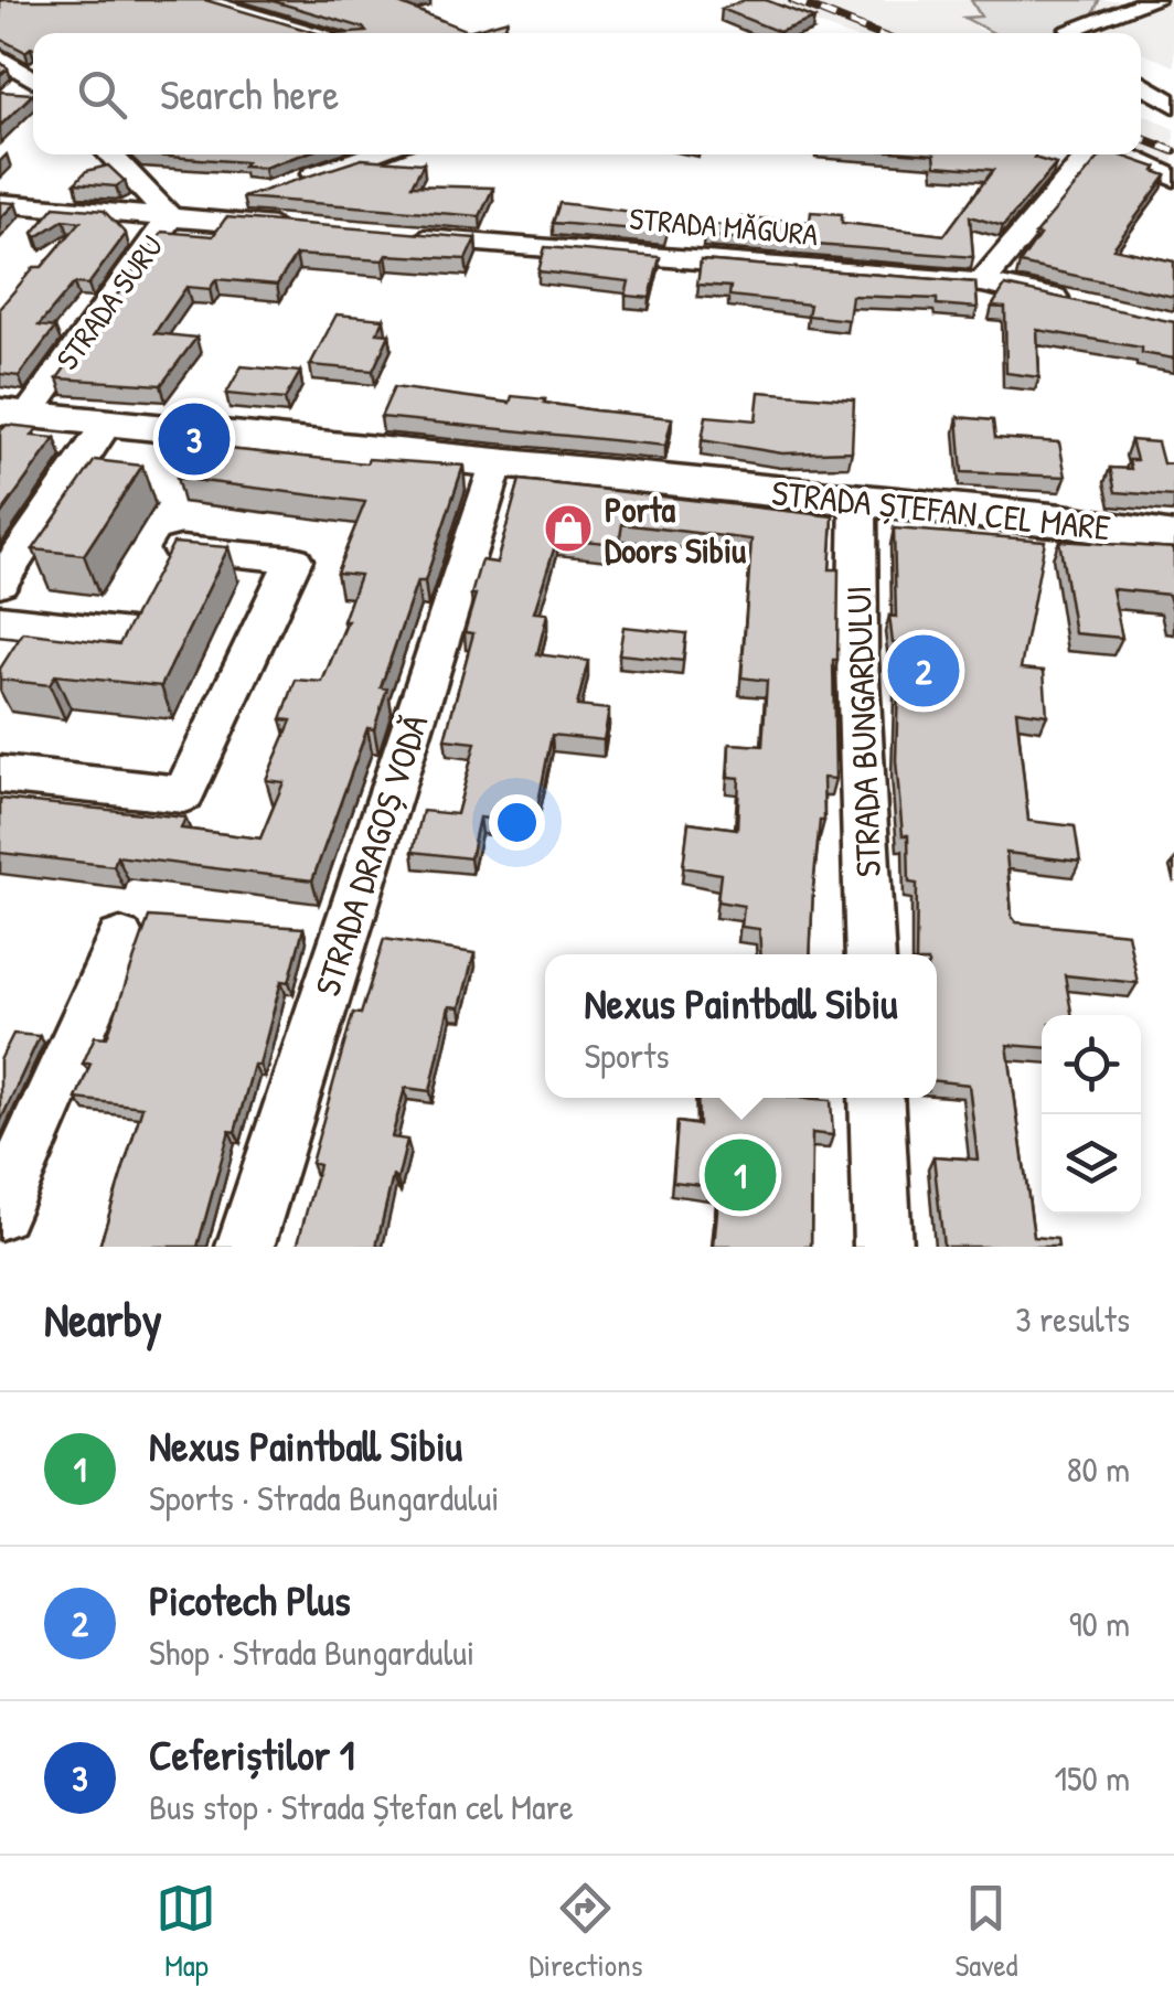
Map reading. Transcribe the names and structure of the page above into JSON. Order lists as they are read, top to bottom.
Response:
{
  "streets": {
    "main road": ["STRADA ȘTEFAN CEL MARE"],
    "street": [
      "STRADA MĂGURA",
      "STRADA SURU",
      "STRADA BUNGARDULUI",
      "STRADA DRAGOȘ VODĂ"
    ]
  },
  "crossings": [
    ["STRADA SURU", "STRADA ȘTEFAN CEL MARE"],
    ["STRADA ȘTEFAN CEL MARE", "STRADA BUNGARDULUI"],
    ["STRADA ȘTEFAN CEL MARE", "STRADA DRAGOȘ VODĂ"]
  ],
  "places": {
    "shop": ["Porta Doors Sibiu"]
  },
  "page": {
    "search": "Search here",
    "pins": ["3", "2", "1"],
    "popup": ["Nexus Paintball Sibiu", "Sports"],
    "heading": ["Nearby", "3 results"],
    "list": [
      {
        "mark": "1",
        "name": "Nexus Paintball Sibiu",
        "note": "Sports · Strada Bungardului",
        "value": "80 m"
      },
      {
        "mark": "2",
        "name": "Picotech Plus",
        "note": "Shop · Strada Bungardului",
        "value": "90 m"
      },
      {
        "mark": "3",
        "name": "Ceferiștilor 1",
        "note": "Bus stop · Strada Ștefan cel Mare",
        "value": "150 m"
      }
    ],
    "nav": ["Map", "Directions", "Saved"]
  }
}
